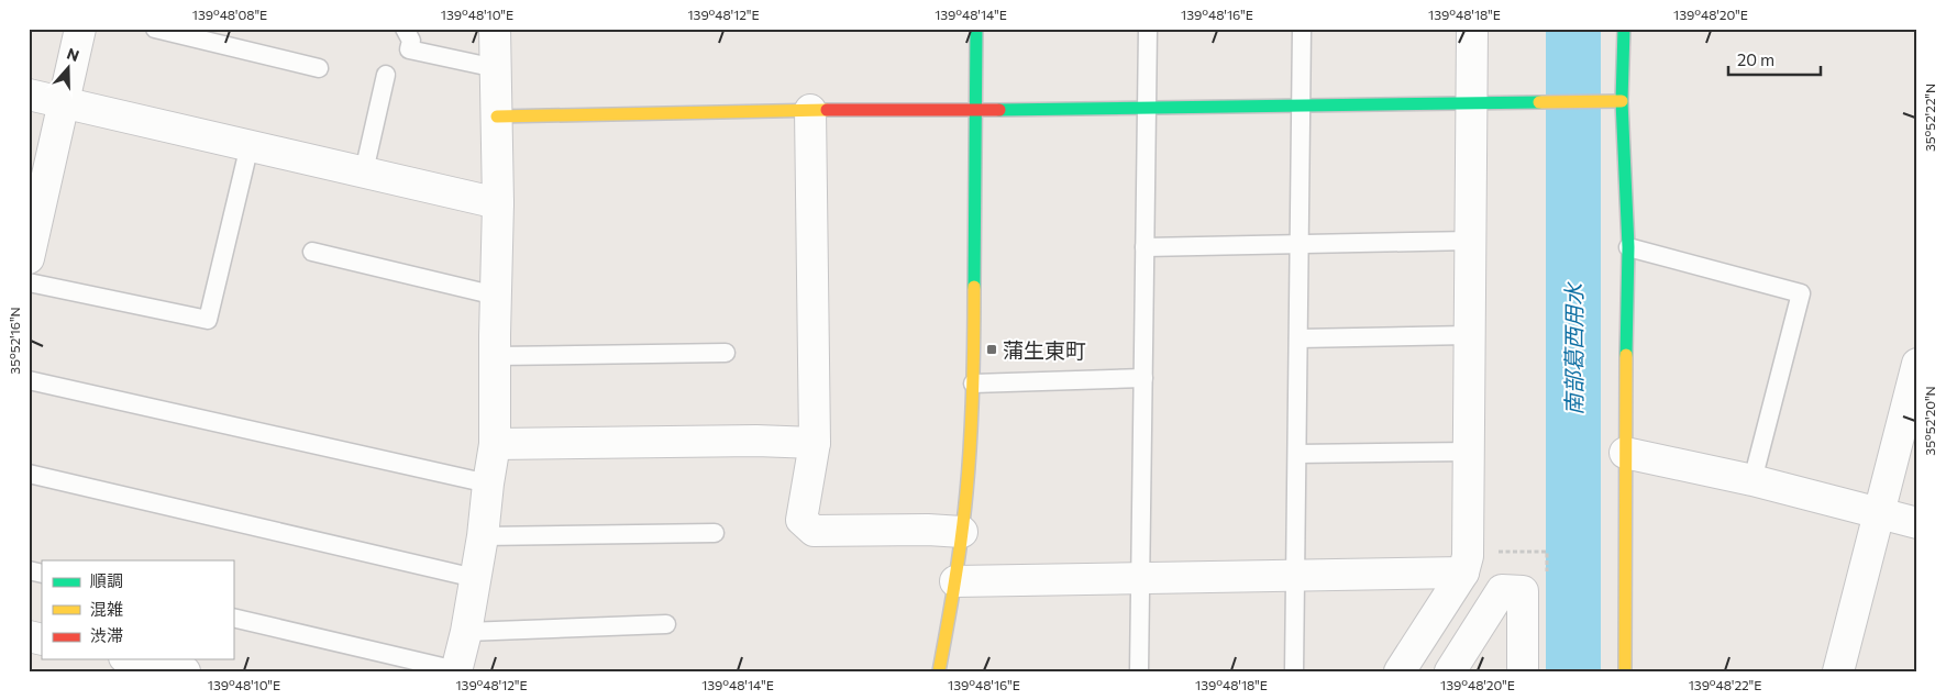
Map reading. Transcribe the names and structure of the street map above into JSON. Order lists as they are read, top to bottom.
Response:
{
  "water": ["南部葛西用水"],
  "places": {
    "transit": ["蒲生東町"]
  },
  "legend": ["順調", "混雑", "渋滞"],
  "scale_bar": "20 m",
  "north": "top",
  "coordinates": [
    "139°48'08\"E",
    "139°48'10\"E",
    "139°48'12\"E",
    "139°48'14\"E",
    "139°48'16\"E",
    "139°48'18\"E",
    "139°48'20\"E",
    "35°52'22\"N",
    "35°52'16\"N",
    "35°52'20\"N",
    "139°48'22\"E"
  ]
}
